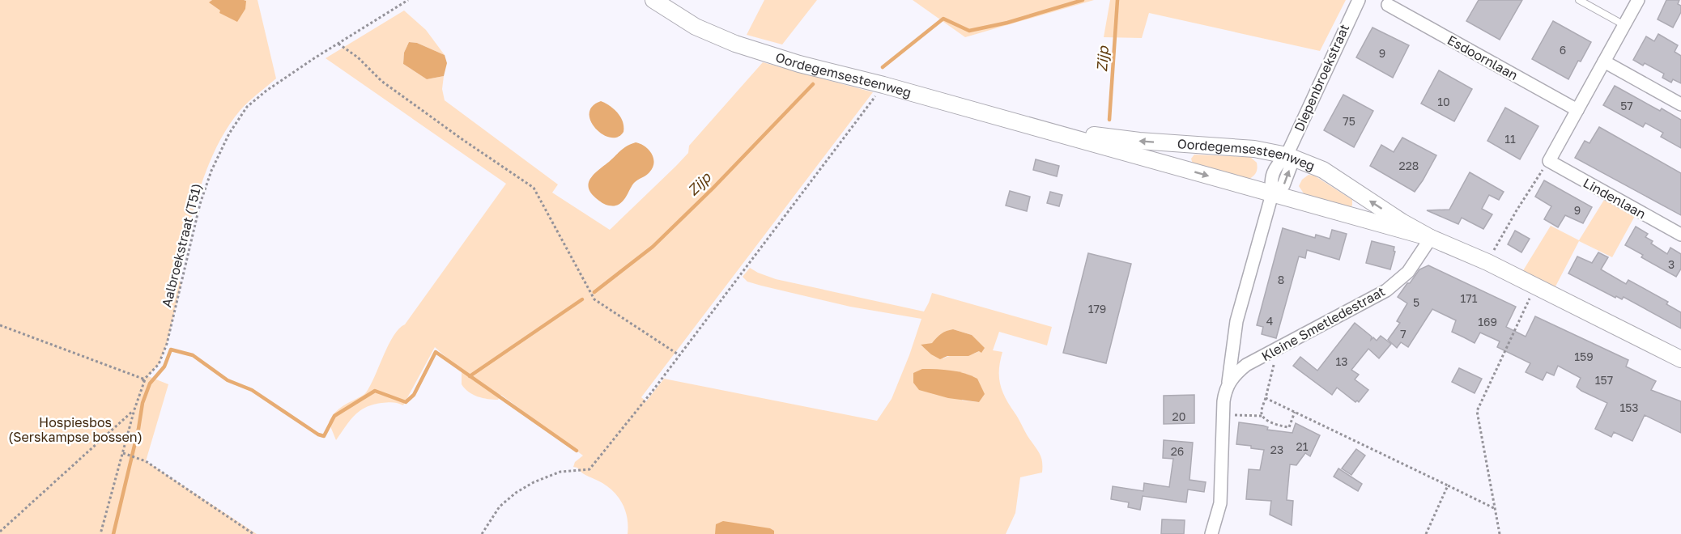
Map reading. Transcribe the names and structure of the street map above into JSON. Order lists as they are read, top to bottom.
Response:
{
  "streets": {
    "street": [
      "Esdoornlaan",
      "Oordegemsesteenweg",
      "Diepenbroekstraat",
      "Lindenlaan",
      "Kleine Smetledestraat"
    ],
    "path": ["Aalbroekstraat (T51)"]
  },
  "crossings": [
    ["Oordegemsesteenweg", "Diepenbroekstraat"],
    ["Oordegemsesteenweg", "Kleine Smetledestraat"]
  ],
  "water": ["Zijp"],
  "parks": ["Hospiesbos (Serskampse bossen)"],
  "house_numbers": [
    "6",
    "9",
    "10",
    "57",
    "75",
    "11",
    "228",
    "9",
    "3",
    "8",
    "171",
    "5",
    "179",
    "4",
    "169",
    "7",
    "159",
    "13",
    "157",
    "153",
    "20",
    "21",
    "23",
    "26"
  ]
}
